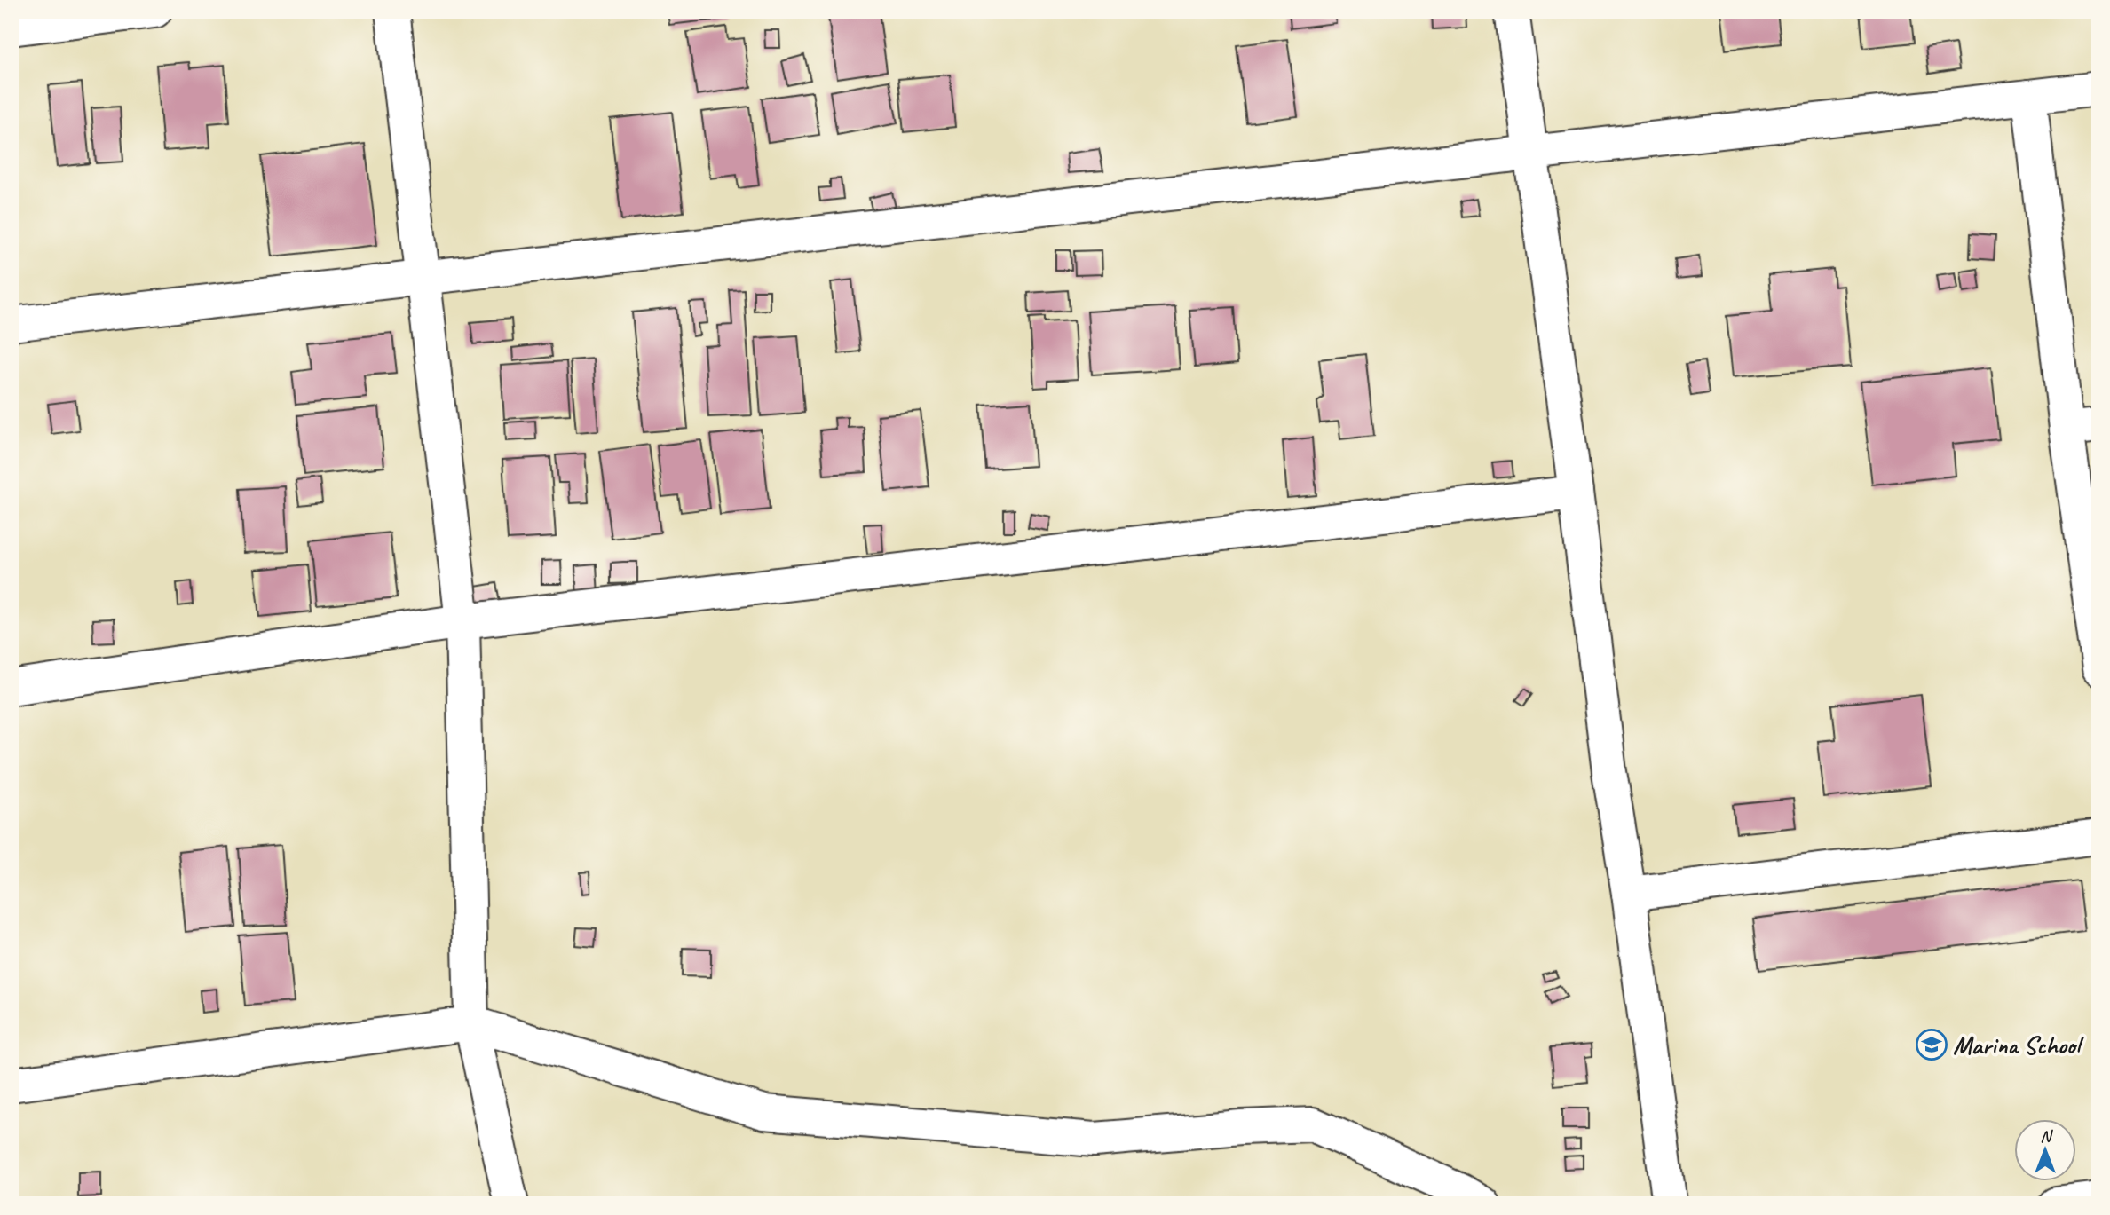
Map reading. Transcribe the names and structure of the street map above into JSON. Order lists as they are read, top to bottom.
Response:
{
  "places": {
    "school or university": ["Marina School"]
  },
  "north": "top"
}
